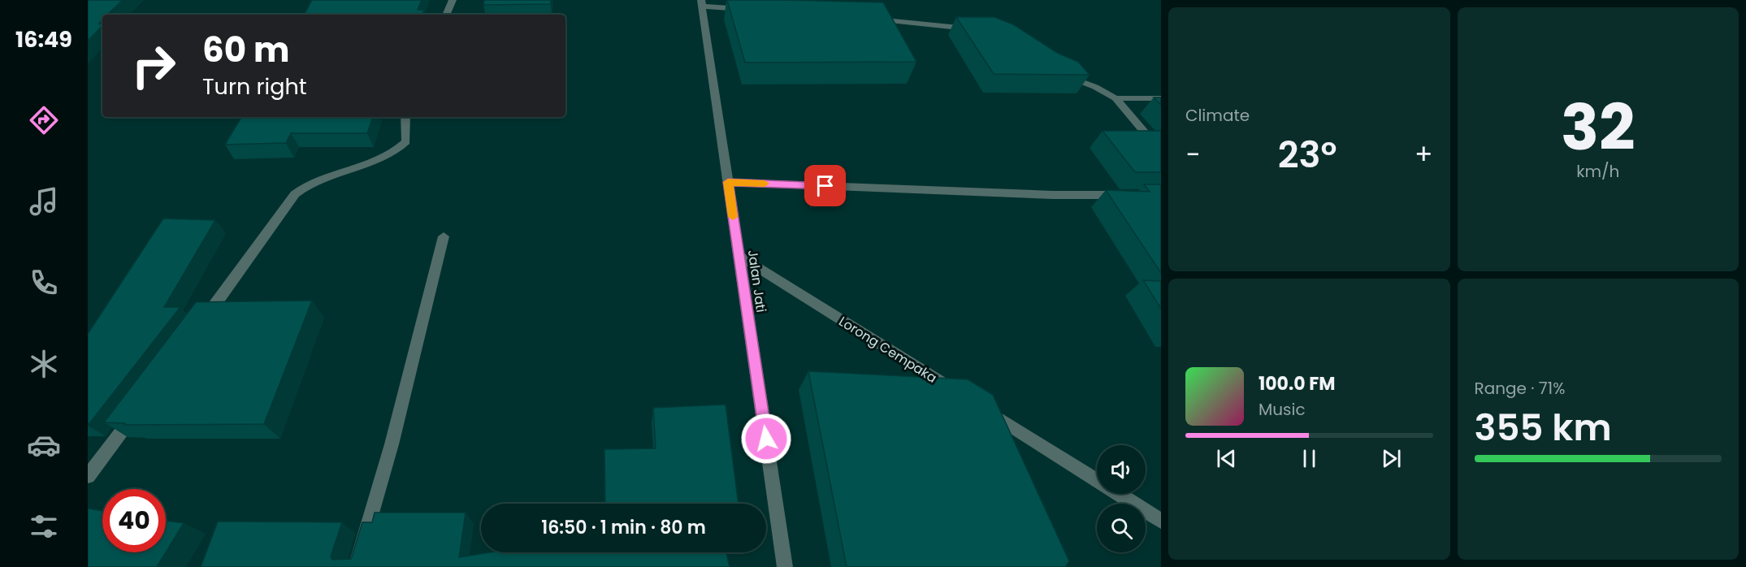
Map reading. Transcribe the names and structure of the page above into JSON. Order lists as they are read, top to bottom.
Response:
{
  "streets": {
    "street": ["Jalan Jati", "Lorong Cempaka"]
  },
  "crossings": [
    ["Jalan Jati", "Lorong Cempaka"]
  ],
  "page": {
    "tabs": "16:49",
    "tile": [
      "Climate",
      ["32", "km/h"],
      ["Range · 71%", "355 km"]
    ],
    "turn": ["60 m", "Turn right"],
    "heat": ["−", "23°", "+"],
    "song": ["100.0 FM", "Music"],
    "limit": "40",
    "trip": "16:50 · 1 min · 80 m"
  }
}
